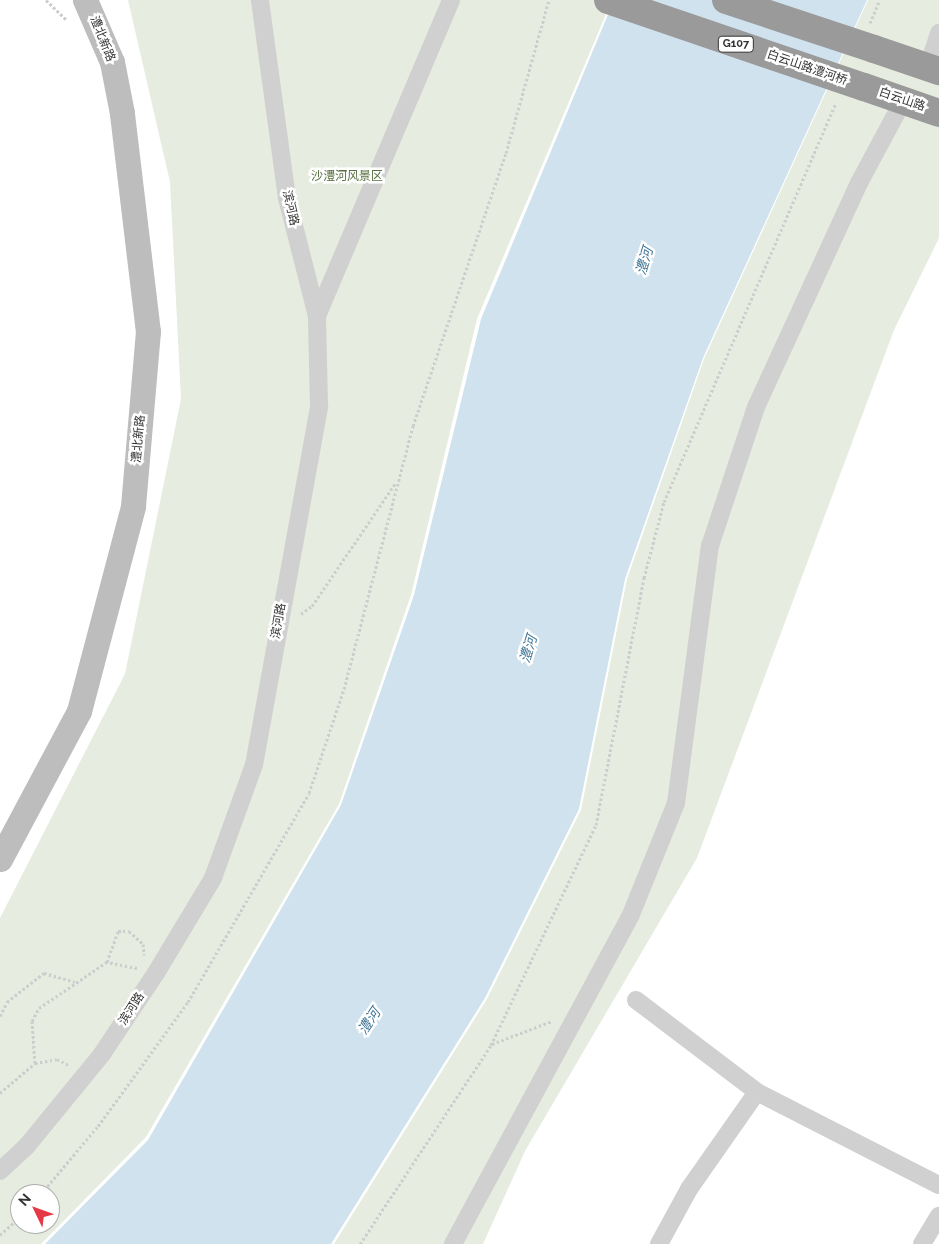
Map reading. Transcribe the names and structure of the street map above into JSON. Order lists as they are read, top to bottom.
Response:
{
  "streets": {
    "highway": ["G107", "白云山路澧河桥", "白云山路"],
    "street": ["澧北新路", "滨河路"]
  },
  "crossings": [
    ["白云山路澧河桥", "白云山路"]
  ],
  "water": ["澧河"],
  "parks": ["沙澧河风景区"],
  "north": "top left"
}
